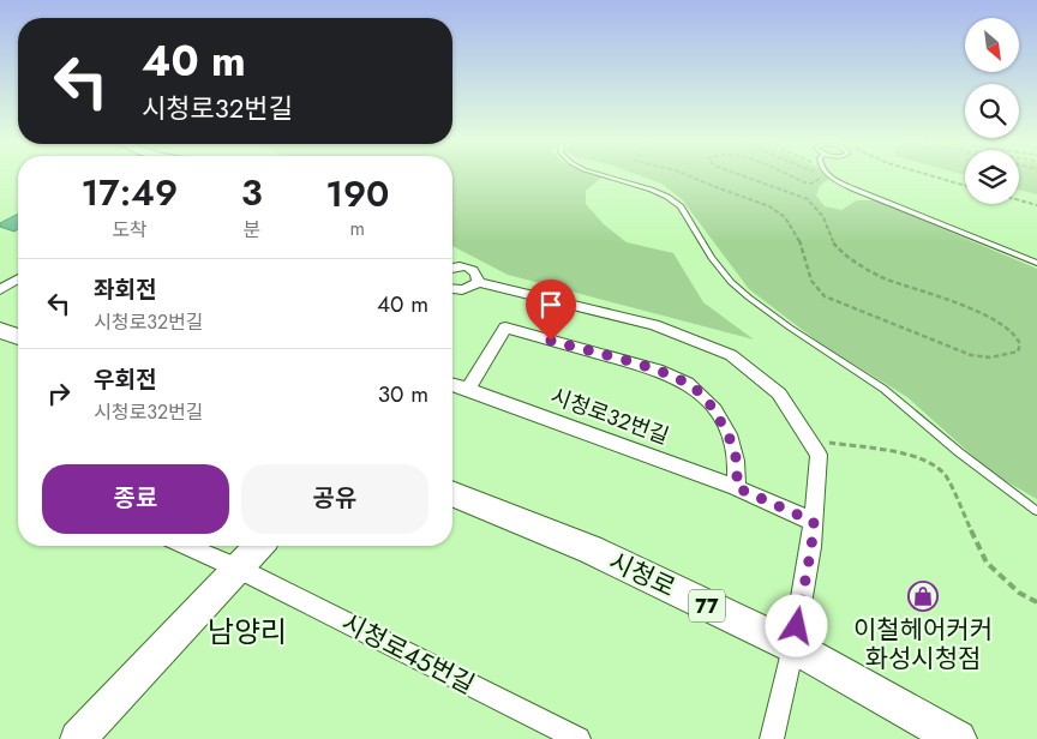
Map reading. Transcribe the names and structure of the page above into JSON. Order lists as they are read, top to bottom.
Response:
{
  "streets": {
    "main road": ["시청로", "77"],
    "street": ["시청로32번길", "시청로45번길"]
  },
  "districts": ["남양리"],
  "places": {
    "shop": ["이철헤어커커 화성시청점"]
  },
  "north": "bottom right",
  "page": {
    "turn": ["40 m", "시청로32번길"],
    "eta": [
      "17:49",
      "도착",
      "3",
      "분",
      "190",
      "m"
    ],
    "list": [
      {
        "name": "좌회전",
        "note": "시청로32번길",
        "value": "40 m"
      },
      {
        "name": "우회전",
        "note": "시청로32번길",
        "value": "30 m"
      }
    ],
    "buttons": ["종료", "공유"]
  }
}
